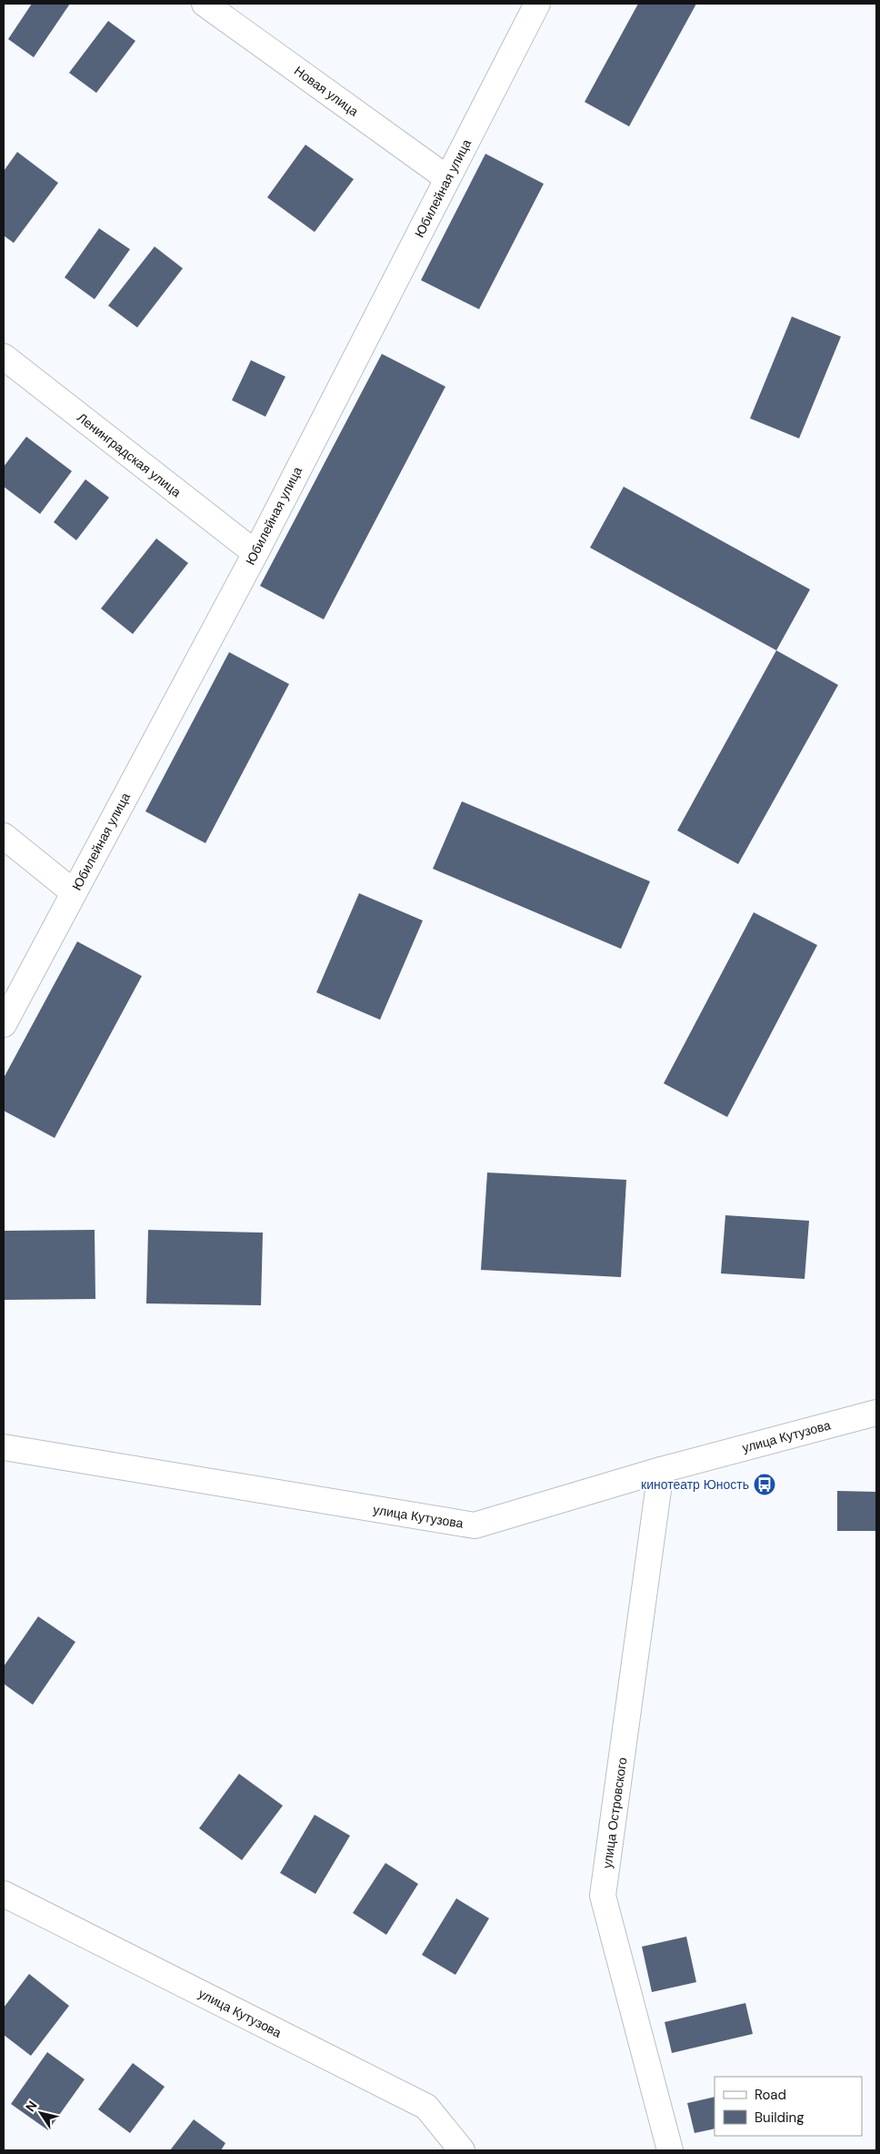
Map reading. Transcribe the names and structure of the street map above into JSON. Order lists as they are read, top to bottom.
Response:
{
  "streets": {
    "street": [
      "Новая улица",
      "Юбилейная улица",
      "Ленинградская улица",
      "улица Кутузова",
      "улица Островского"
    ]
  },
  "crossings": [
    ["Новая улица", "Юбилейная улица"],
    ["Юбилейная улица", "Ленинградская улица"],
    ["улица Кутузова", "улица Островского"]
  ],
  "places": {
    "bus stop": ["кинотеатр Юность"]
  },
  "legend": ["Road", "Building"],
  "north": "top left"
}
